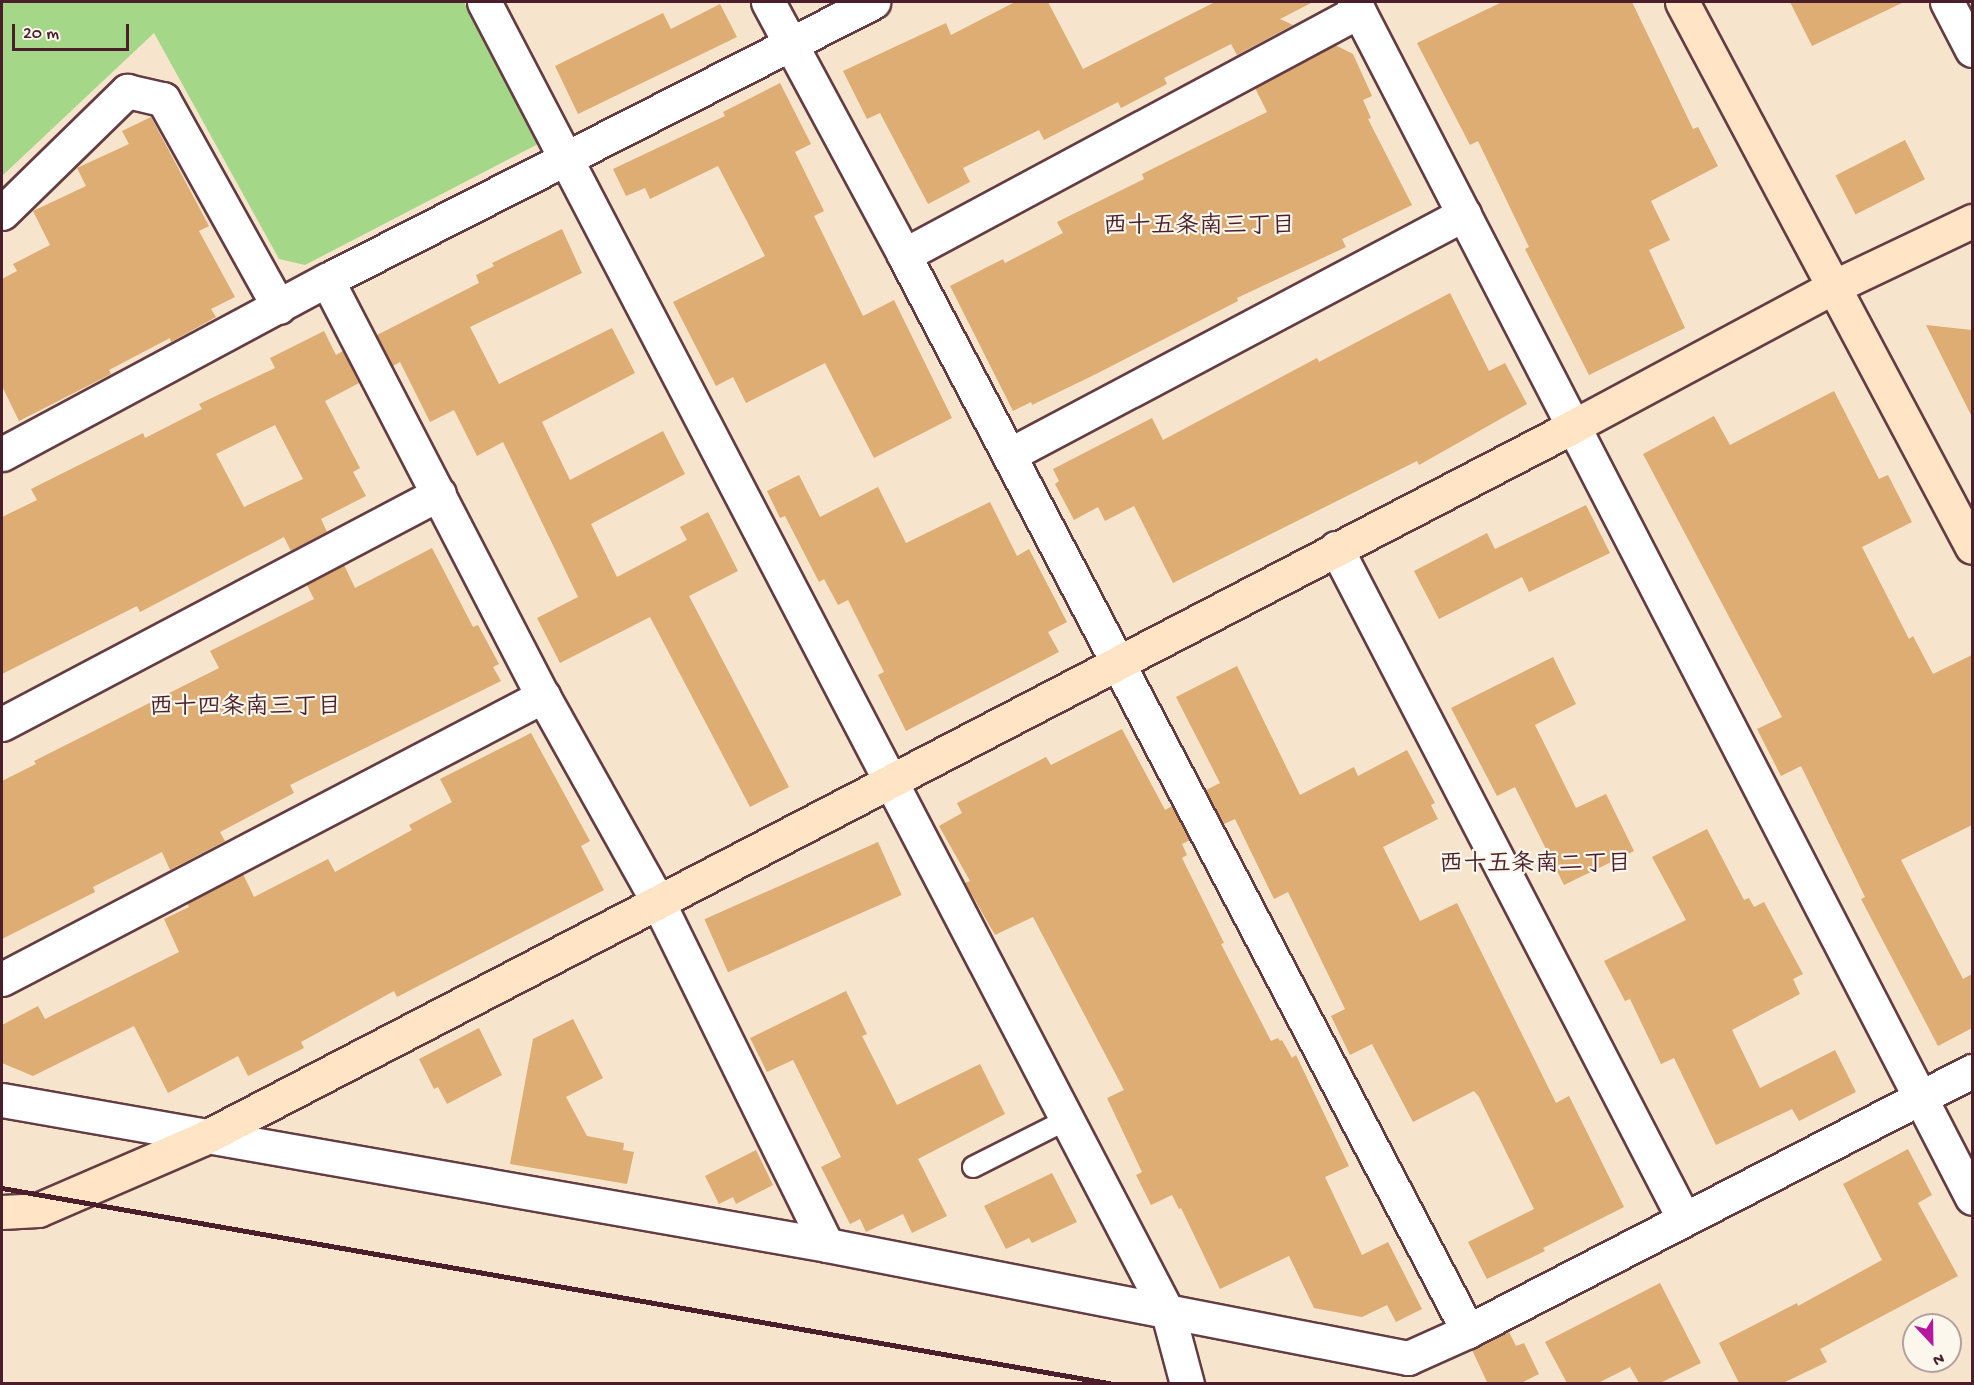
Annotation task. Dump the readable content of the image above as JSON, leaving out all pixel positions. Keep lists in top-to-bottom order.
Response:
{
  "districts": ["西十五条南三丁目", "西十四条南三丁目", "西十五条南二丁目"],
  "scale_bar": "20 m",
  "north": "bottom"
}
